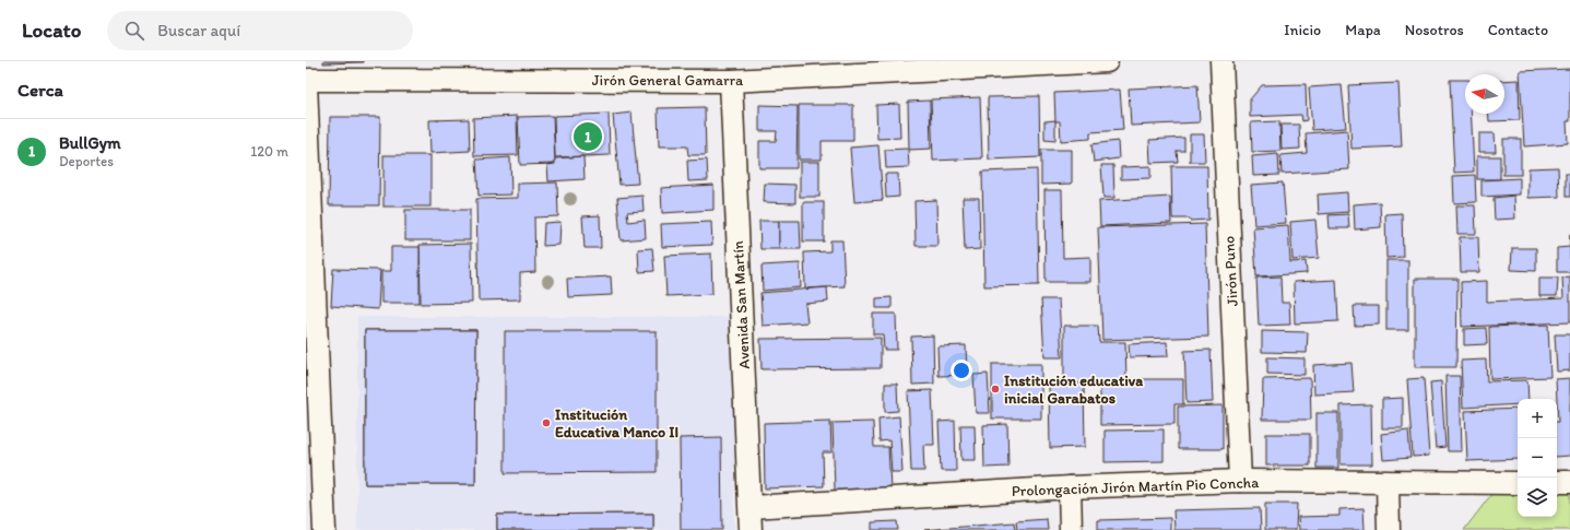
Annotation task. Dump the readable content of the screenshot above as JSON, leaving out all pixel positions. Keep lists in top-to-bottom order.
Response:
{
  "streets": {
    "street": [
      "Jirón General Gamarra",
      "Jirón Puno",
      "Avenida San Martín",
      "Prolongación Jirón Martín Pio Concha"
    ]
  },
  "crossings": [
    ["Jirón General Gamarra", "Avenida San Martín"],
    ["Jirón Puno", "Prolongación Jirón Martín Pio Concha"],
    ["Avenida San Martín", "Prolongación Jirón Martín Pio Concha"]
  ],
  "places": ["Institución educativa inicial Garabatos", "Institución Educativa Manco II"],
  "north": "left",
  "page": {
    "header": "Locato",
    "search": "Buscar aquí",
    "nav": [
      "Inicio",
      "Mapa",
      "Nosotros",
      "Contacto"
    ],
    "heading": "Cerca",
    "list": [
      {
        "mark": "1",
        "name": "BullGym",
        "note": "Deportes",
        "value": "120 m"
      }
    ],
    "pins": "1",
    "map_buttons": ["+", "−"]
  }
}
